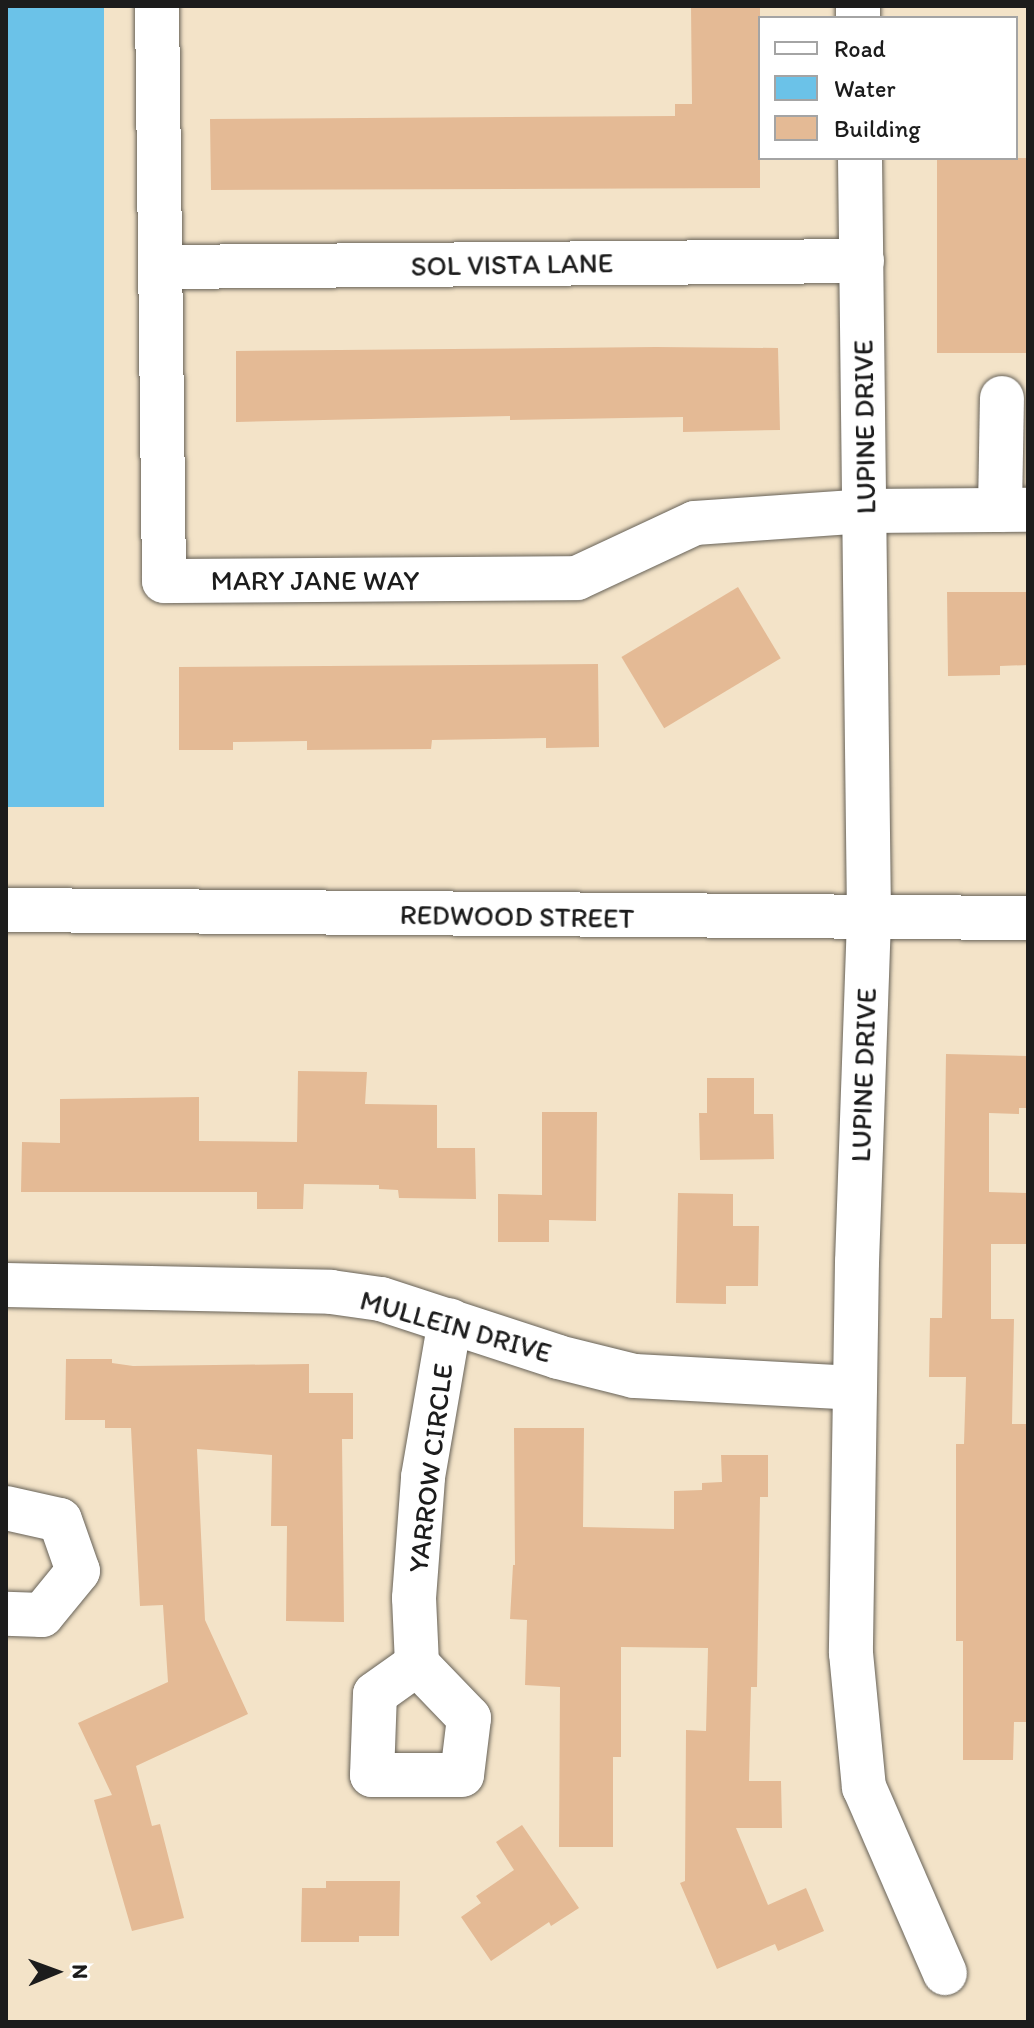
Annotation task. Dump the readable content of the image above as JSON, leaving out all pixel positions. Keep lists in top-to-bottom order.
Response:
{
  "streets": {
    "street": [
      "SOL VISTA LANE",
      "LUPINE DRIVE",
      "MARY JANE WAY",
      "REDWOOD STREET",
      "MULLEIN DRIVE",
      "YARROW CIRCLE"
    ]
  },
  "crossings": [
    ["SOL VISTA LANE", "LUPINE DRIVE"],
    ["SOL VISTA LANE", "MARY JANE WAY"],
    ["LUPINE DRIVE", "MARY JANE WAY"],
    ["LUPINE DRIVE", "REDWOOD STREET"],
    ["LUPINE DRIVE", "MULLEIN DRIVE"],
    ["MULLEIN DRIVE", "YARROW CIRCLE"]
  ],
  "legend": ["Road", "Water", "Building"],
  "north": "right"
}
